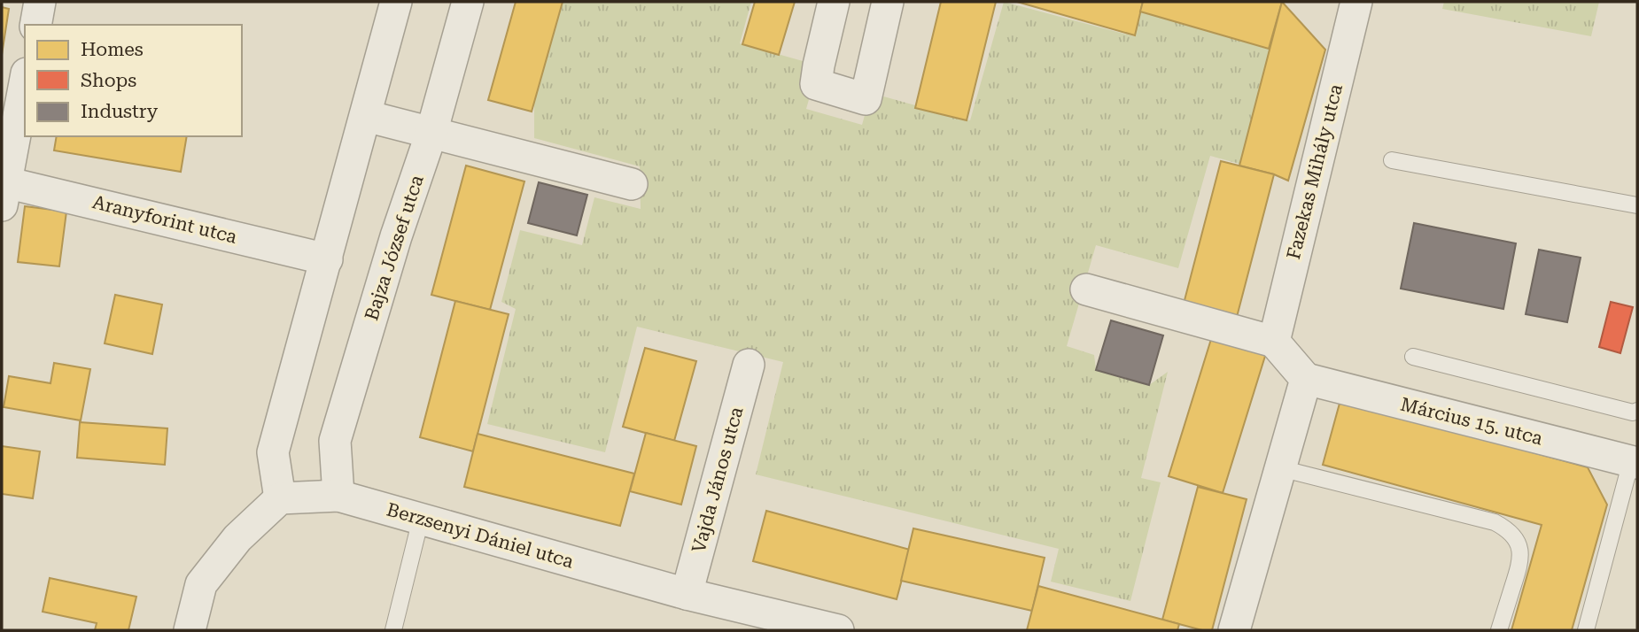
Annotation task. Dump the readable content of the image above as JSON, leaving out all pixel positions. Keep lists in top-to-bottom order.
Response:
{
  "streets": {
    "street": [
      "Fazekas Mihály utca",
      "Aranyforint utca",
      "Bajza József utca",
      "Március 15. utca",
      "Vajda János utca",
      "Berzsenyi Dániel utca"
    ]
  },
  "crossings": [
    ["Bajza József utca", "Berzsenyi Dániel utca"],
    ["Vajda János utca", "Berzsenyi Dániel utca"]
  ],
  "legend": ["Homes", "Shops", "Industry"]
}
